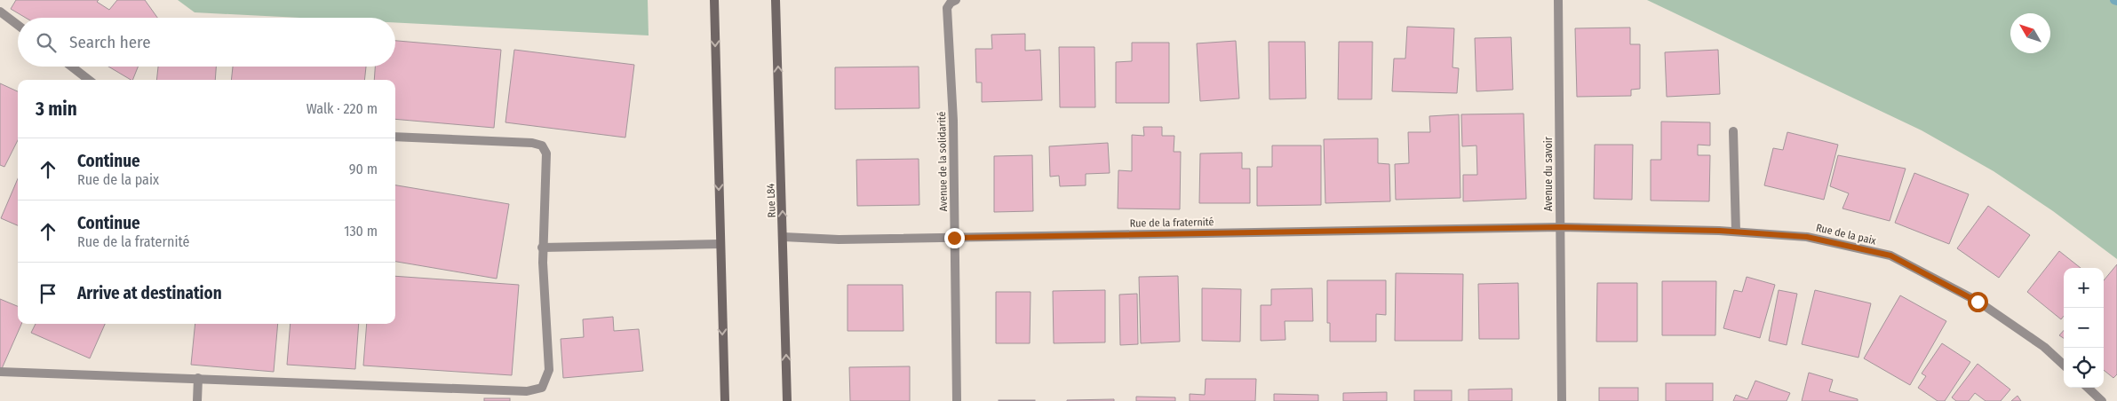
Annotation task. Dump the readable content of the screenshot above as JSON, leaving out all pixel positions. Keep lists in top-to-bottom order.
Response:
{
  "streets": {
    "main road": ["Rue L84"],
    "street": [
      "Avenue de la solidarité",
      "Avenue du savoir",
      "Rue de la fraternité",
      "Rue de la paix"
    ]
  },
  "crossings": [
    ["Avenue de la solidarité", "Rue de la fraternité"],
    ["Avenue du savoir", "Rue de la fraternité"],
    ["Avenue du savoir", "Rue de la paix"],
    ["Rue L84", "Rue de la fraternité"],
    ["Rue de la fraternité", "Rue de la paix"]
  ],
  "north": "top left",
  "page": {
    "search": "Search here",
    "heading": ["3 min", "Walk · 220 m"],
    "list": [
      ["Continue", "Rue de la paix", "90 m"],
      ["Continue", "Rue de la fraternité", "130 m"],
      "Arrive at destination"
    ],
    "map_buttons": ["+", "−"]
  }
}
